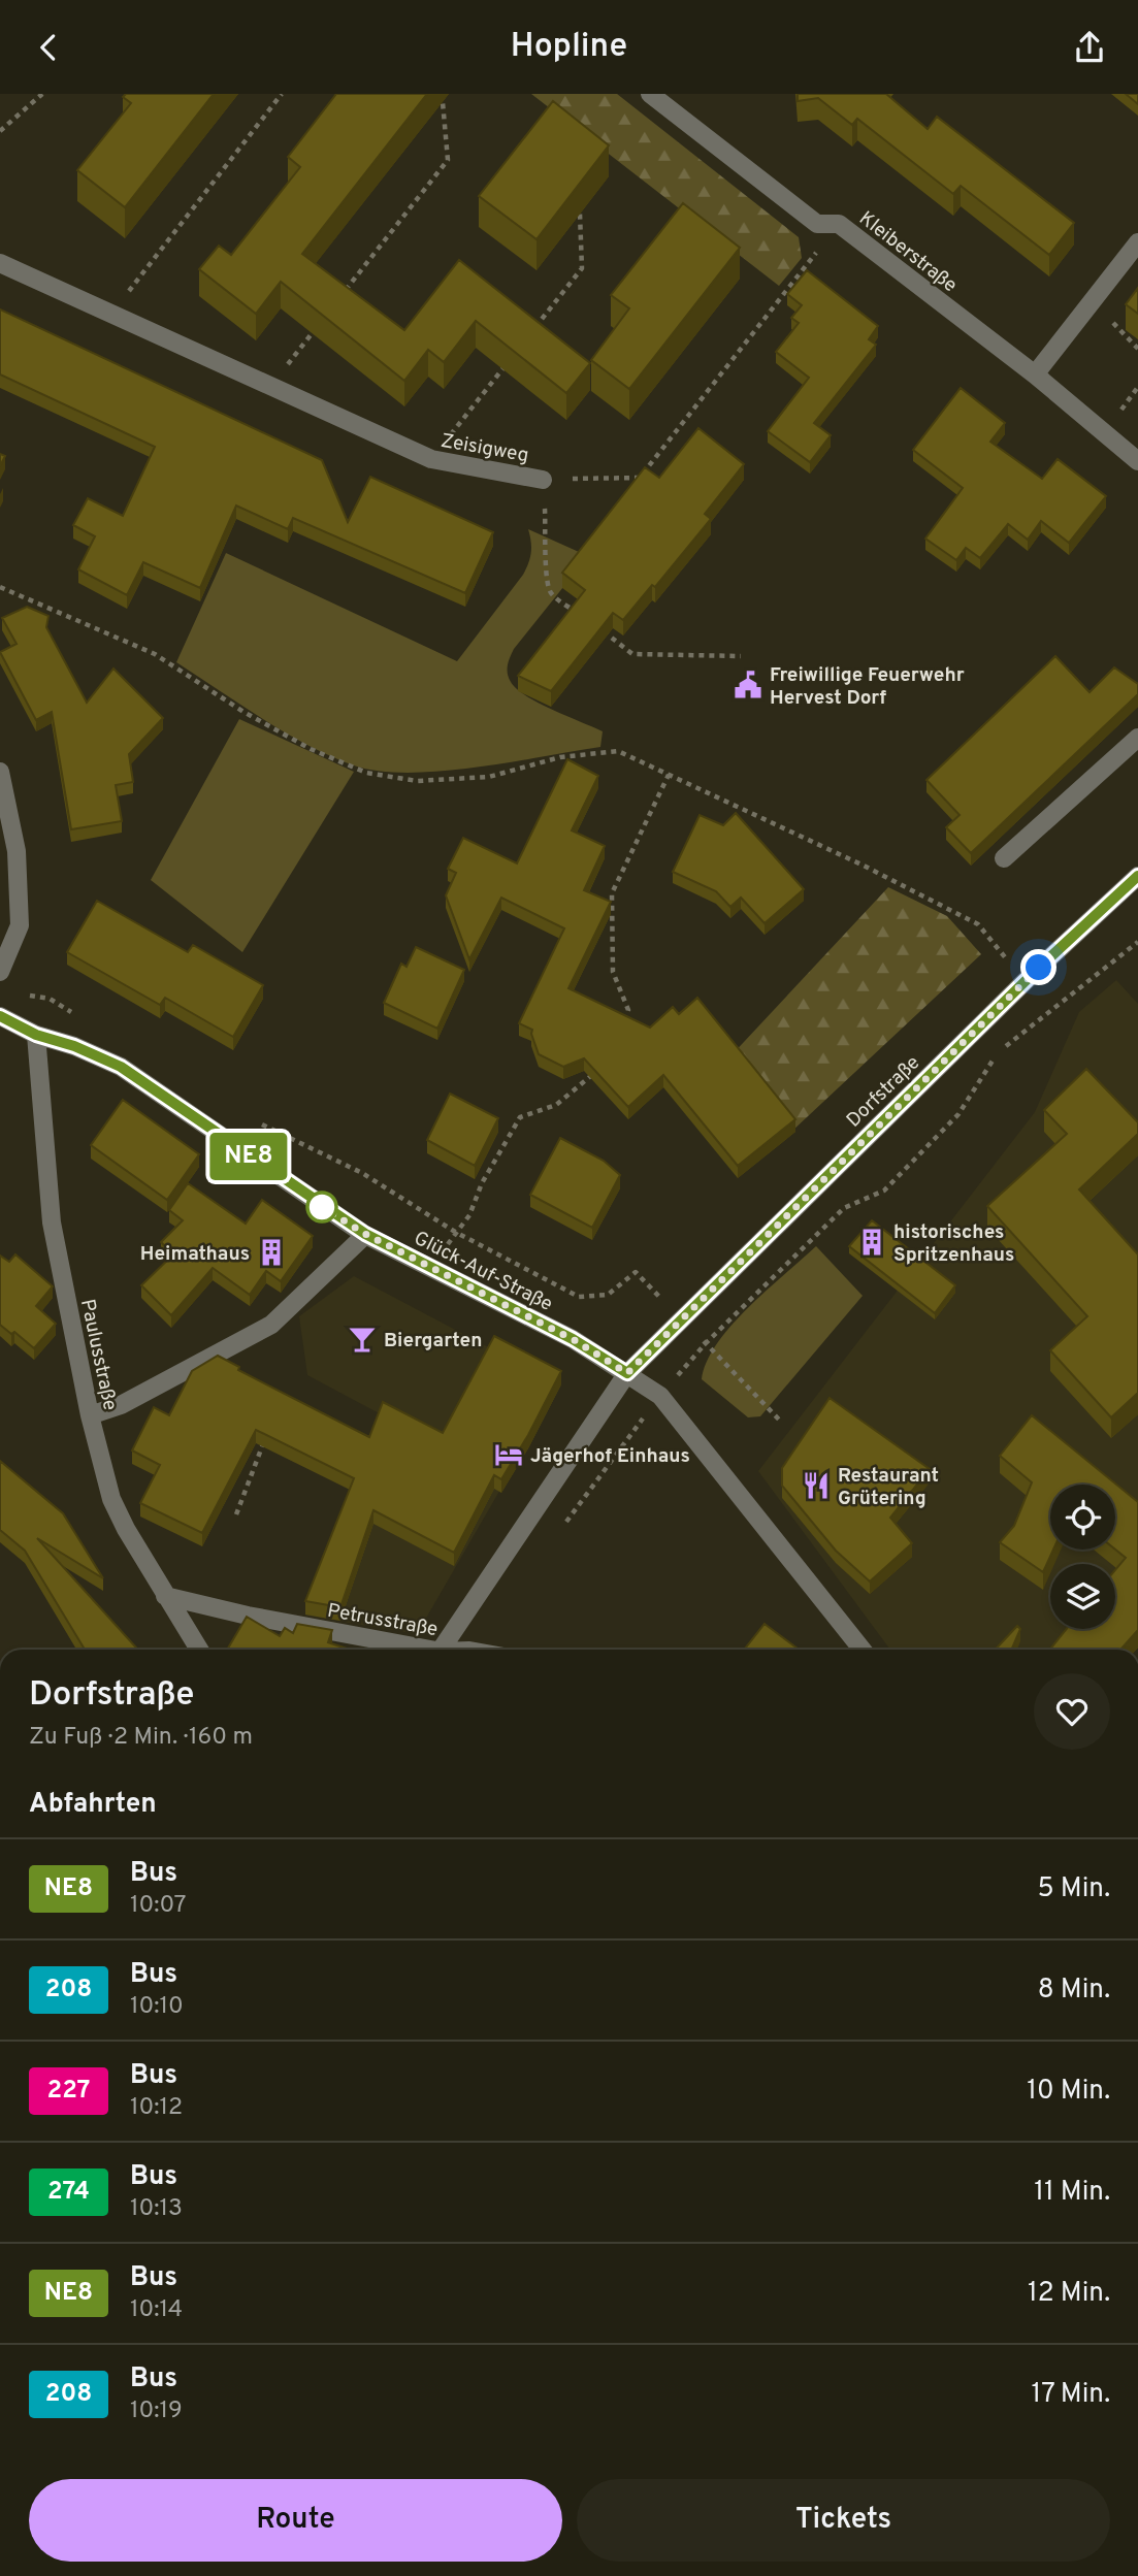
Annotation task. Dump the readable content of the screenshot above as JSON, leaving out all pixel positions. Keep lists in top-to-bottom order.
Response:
{
  "streets": {
    "street": [
      "Kleiberstraße",
      "Zeisigweg",
      "Dorfstraße",
      "Glück-Auf-Straße",
      "Paulusstraße",
      "Petrusstraße"
    ]
  },
  "crossings": [
    ["Kleiberstraße", "Zeisigweg"],
    ["Dorfstraße", "Glück-Auf-Straße"],
    ["Glück-Auf-Straße", "Paulusstraße"],
    ["Paulusstraße", "Petrusstraße"]
  ],
  "places": {
    "public building": ["Freiwillige Feuerwehr Hervest Dorf"],
    "building": ["historisches Spritzenhaus", "Heimathaus"],
    "bar": ["Biergarten"],
    "hotel": ["Jägerhof Einhaus"],
    "restaurant": ["Restaurant Grütering"]
  },
  "lines": ["bus line NE8"],
  "page": {
    "header": "Hopline",
    "on_map": "NE8",
    "heading": [
      ["Dorfstraße", "Zu Fuß · 2 Min. · 160 m"],
      "Abfahrten"
    ],
    "list": [
      {
        "mark": "NE8",
        "name": "Bus",
        "note": "10:07",
        "value": "5 Min."
      },
      {
        "mark": "208",
        "name": "Bus",
        "note": "10:10",
        "value": "8 Min."
      },
      {
        "mark": "227",
        "name": "Bus",
        "note": "10:12",
        "value": "10 Min."
      },
      {
        "mark": "274",
        "name": "Bus",
        "note": "10:13",
        "value": "11 Min."
      },
      {
        "mark": "NE8",
        "name": "Bus",
        "note": "10:14",
        "value": "12 Min."
      },
      {
        "mark": "208",
        "name": "Bus",
        "note": "10:19",
        "value": "17 Min."
      }
    ],
    "buttons": ["Route", "Tickets"]
  }
}
